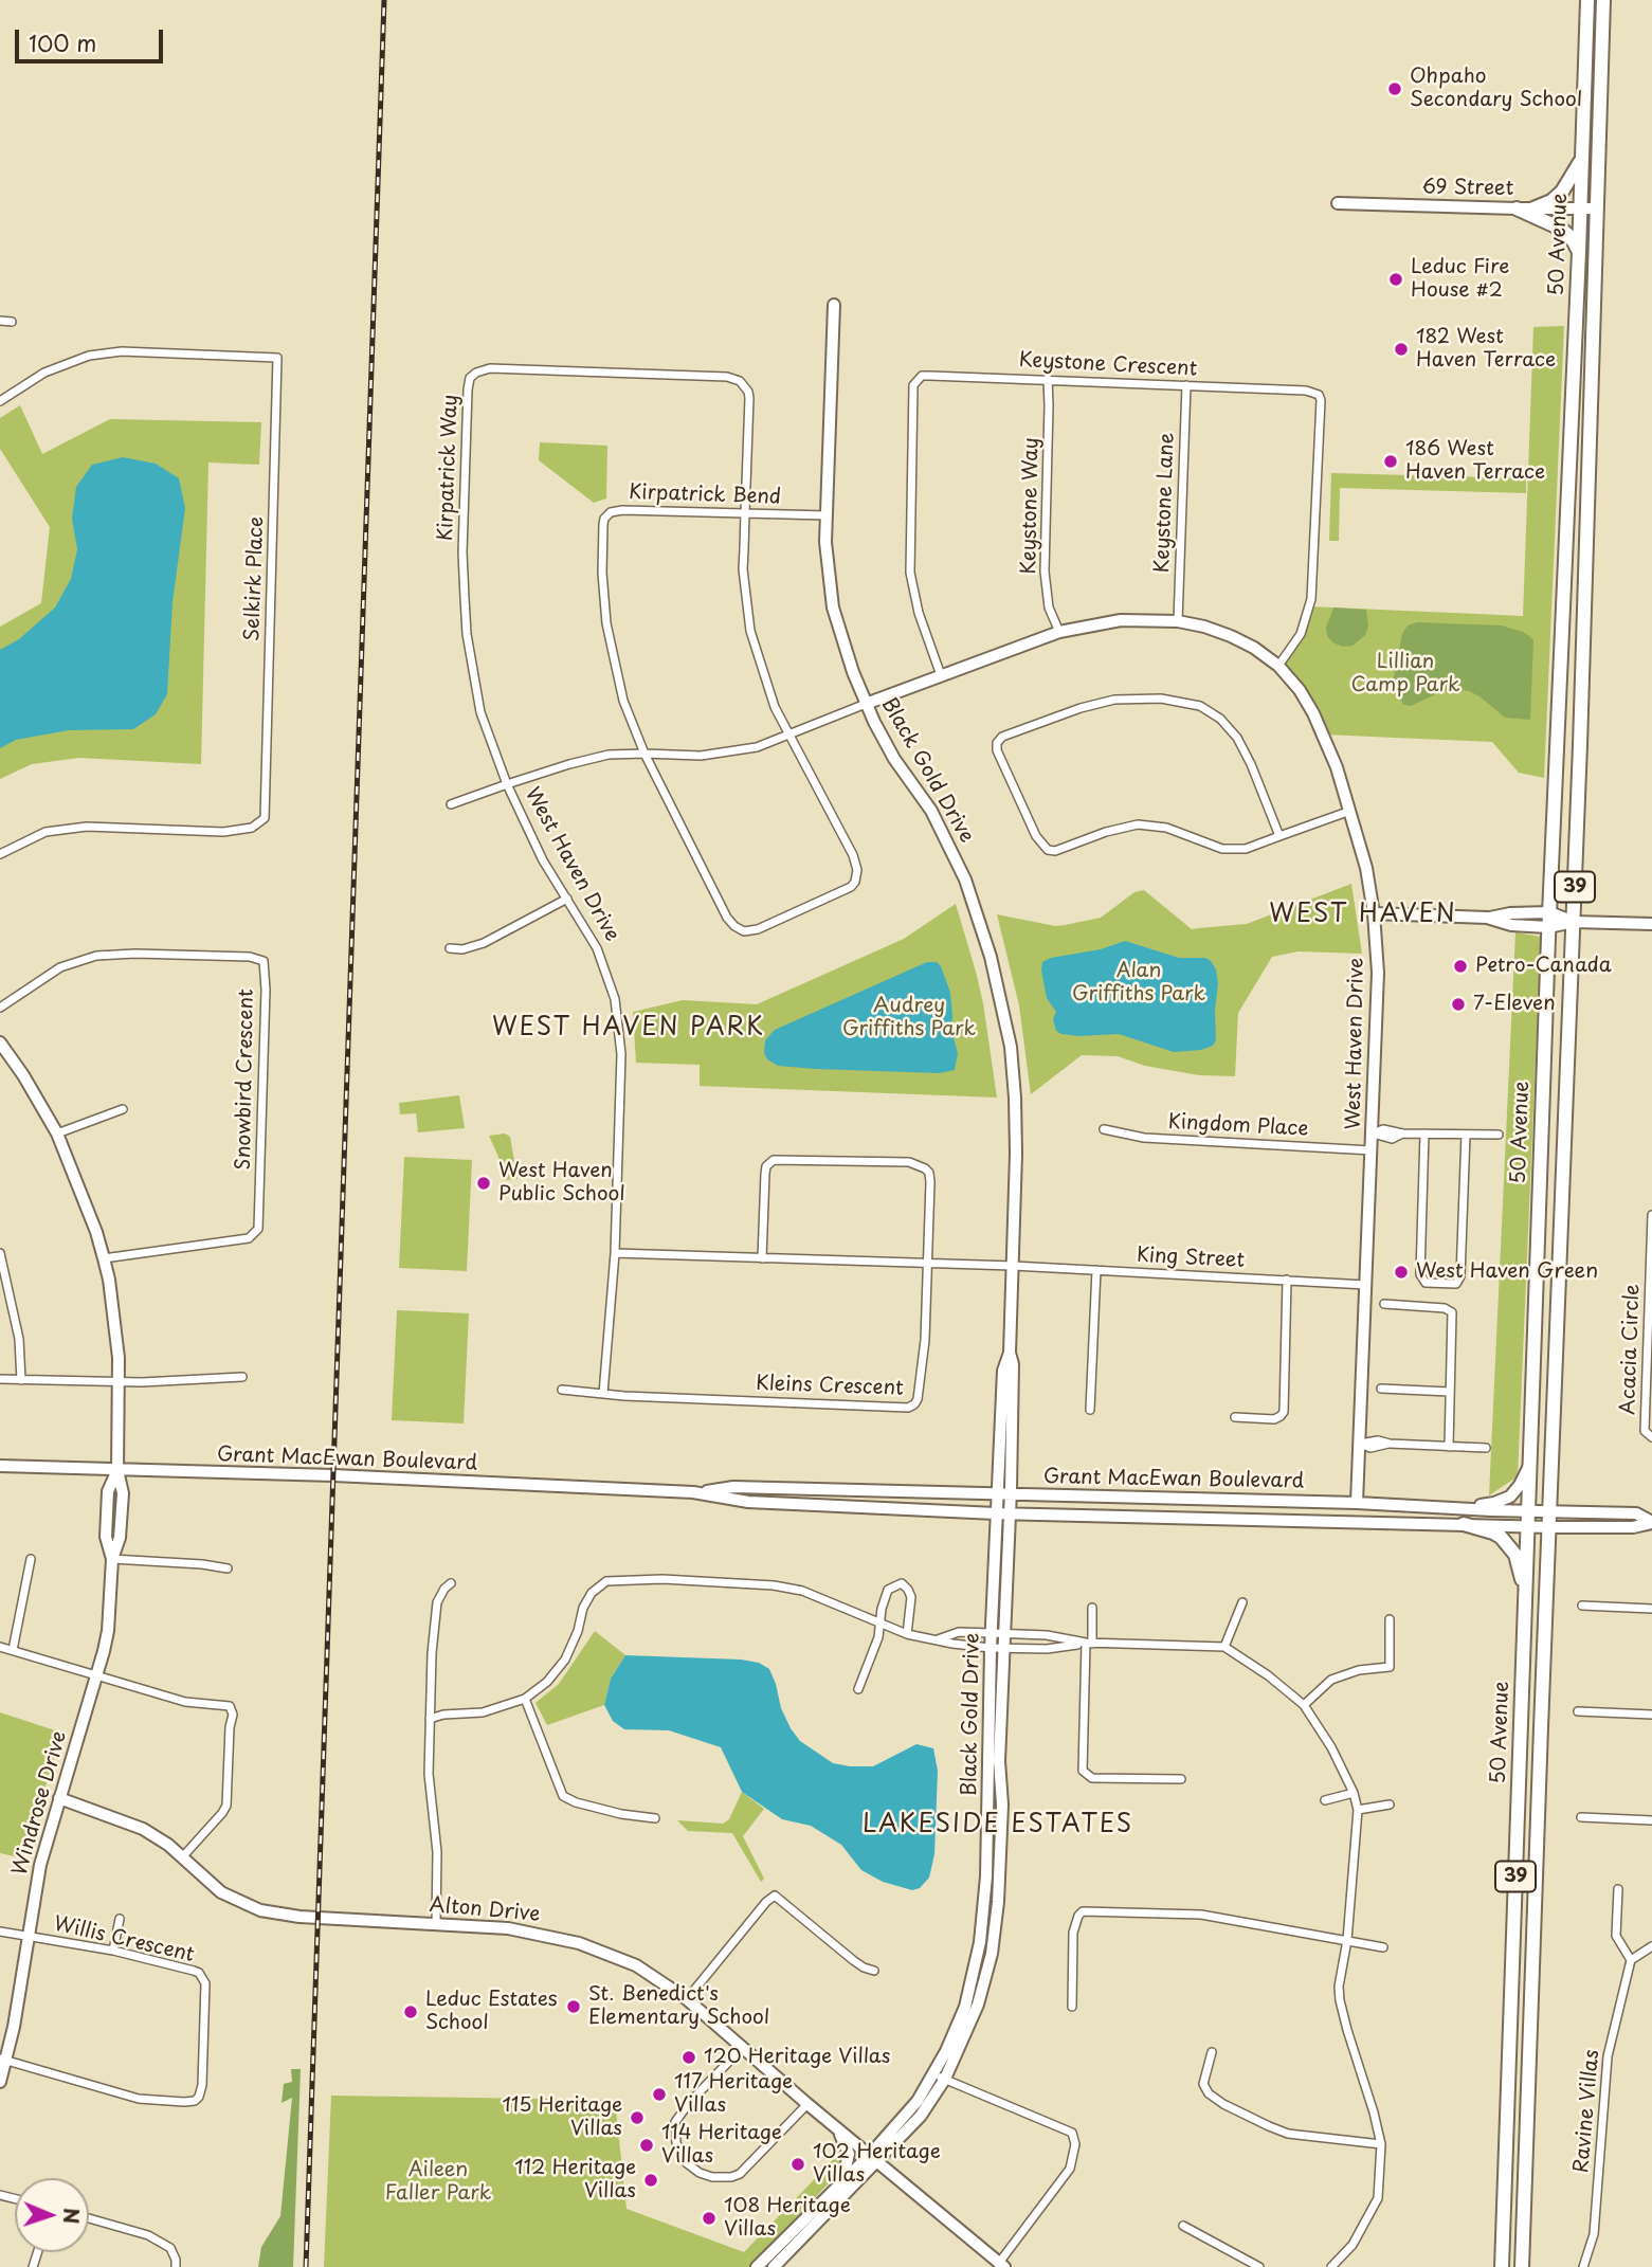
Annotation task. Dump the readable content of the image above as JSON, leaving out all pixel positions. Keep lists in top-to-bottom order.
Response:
{
  "streets": {
    "main road": [
      "69 Street",
      "50 Avenue",
      "Black Gold Drive",
      "West Haven Drive",
      "39",
      "Grant MacEwan Boulevard",
      "Windrose Drive",
      "Alton Drive"
    ],
    "street": [
      "Keystone Crescent",
      "Kirpatrick Way",
      "Kirpatrick Bend",
      "Keystone Lane",
      "Keystone Way",
      "Selkirk Place",
      "Snowbird Crescent",
      "Kingdom Place",
      "King Street",
      "Acacia Circle",
      "Kleins Crescent",
      "Willis Crescent",
      "Ravine Villas"
    ]
  },
  "crossings": [
    ["69 Street", "50 Avenue"],
    ["50 Avenue", "Grant MacEwan Boulevard"],
    ["Keystone Crescent", "Keystone Lane"],
    ["Keystone Crescent", "Keystone Way"],
    ["Keystone Crescent", "West Haven Drive"],
    ["Kirpatrick Way", "Kirpatrick Bend"],
    ["Kirpatrick Way", "West Haven Drive"],
    ["Kirpatrick Bend", "Black Gold Drive"],
    ["Kirpatrick Bend", "West Haven Drive"],
    ["Keystone Lane", "West Haven Drive"],
    ["Keystone Way", "West Haven Drive"],
    ["Black Gold Drive", "West Haven Drive"],
    ["Black Gold Drive", "King Street"],
    ["Black Gold Drive", "Grant MacEwan Boulevard"],
    ["Black Gold Drive", "Alton Drive"],
    ["West Haven Drive", "Kingdom Place"],
    ["West Haven Drive", "King Street"],
    ["West Haven Drive", "Grant MacEwan Boulevard"],
    ["Snowbird Crescent", "Windrose Drive"],
    ["Grant MacEwan Boulevard", "Windrose Drive"],
    ["Windrose Drive", "Alton Drive"],
    ["Windrose Drive", "Willis Crescent"]
  ],
  "districts": ["WEST HAVEN", "WEST HAVEN PARK", "LAKESIDE ESTATES"],
  "parks": [
    "Lillian Camp Park",
    "Alan Griffiths Park",
    "Audrey Griffiths Park",
    "Aileen Faller Park"
  ],
  "places": [
    "Ohpaho Secondary School",
    "Leduc Fire House #2",
    "182 West Haven Terrace",
    "186 West Haven Terrace",
    "Petro-Canada",
    "7-Eleven",
    "West Haven Public School",
    "West Haven Green",
    "St. Benedict's Elementary School",
    "Leduc Estates School",
    "120 Heritage Villas",
    "117 Heritage Villas",
    "115 Heritage Villas",
    "114 Heritage Villas",
    "102 Heritage Villas",
    "112 Heritage Villas",
    "108 Heritage Villas"
  ],
  "scale_bar": "100 m",
  "north": "right"
}
